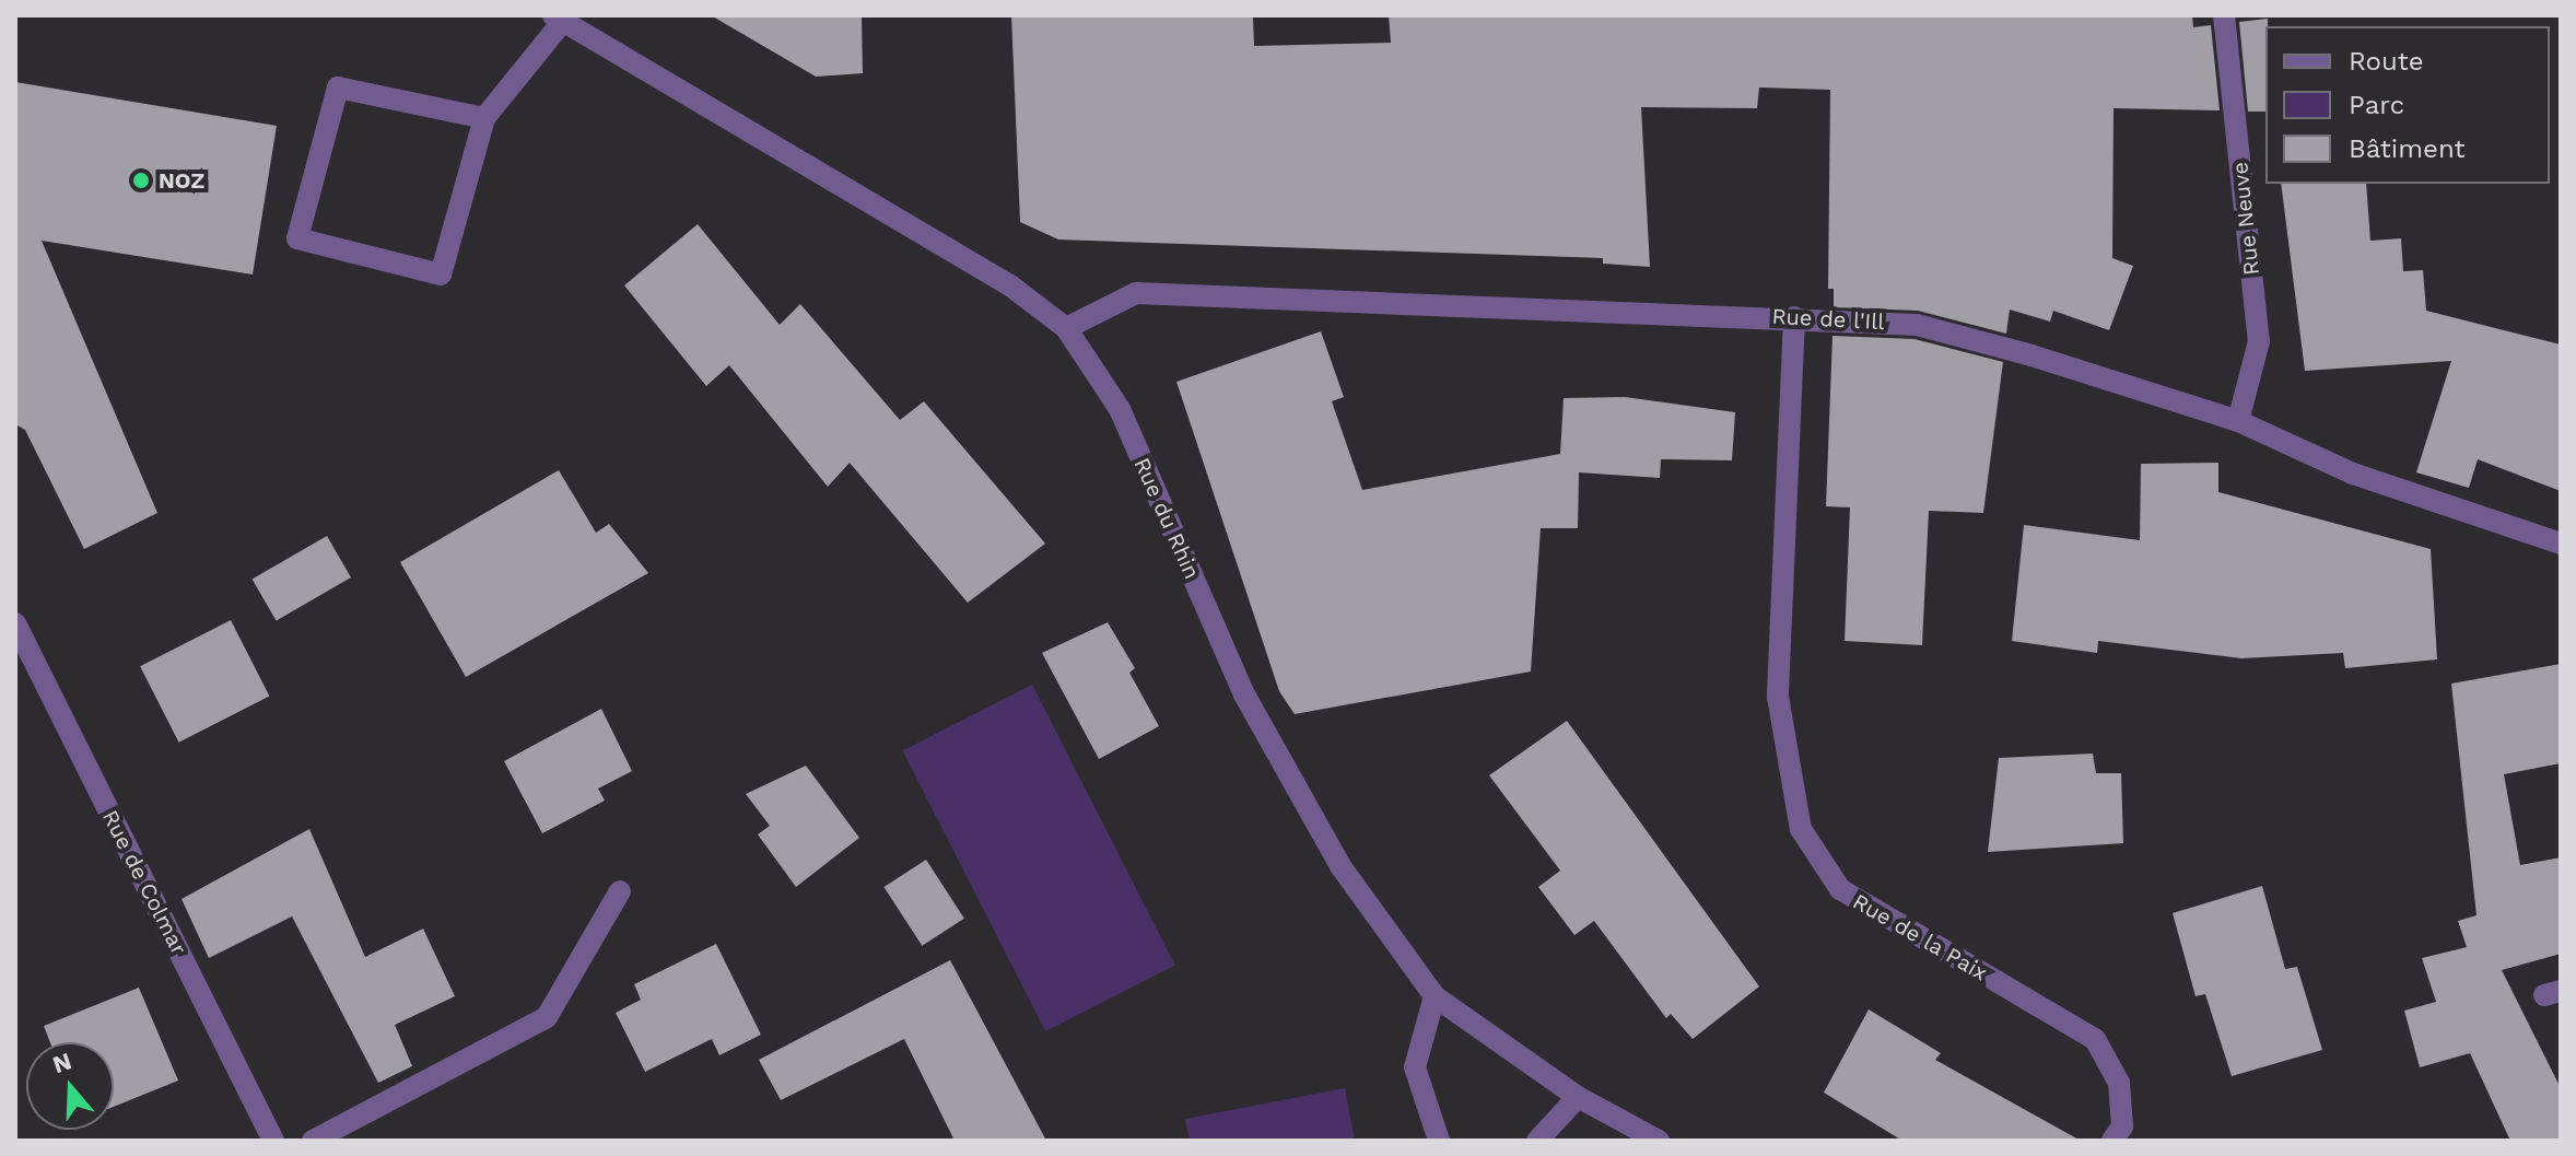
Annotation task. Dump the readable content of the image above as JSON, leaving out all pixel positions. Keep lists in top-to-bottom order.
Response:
{
  "streets": {
    "street": [
      "Rue Neuve",
      "Rue de l'Ill",
      "Rue du Rhin",
      "Rue de Colmar",
      "Rue de la Paix"
    ]
  },
  "crossings": [
    ["Rue Neuve", "Rue de l'Ill"],
    ["Rue de l'Ill", "Rue du Rhin"],
    ["Rue de l'Ill", "Rue de la Paix"]
  ],
  "places": ["NOZ"],
  "legend": ["Route", "Parc", "Bâtiment"],
  "north": "top"
}
